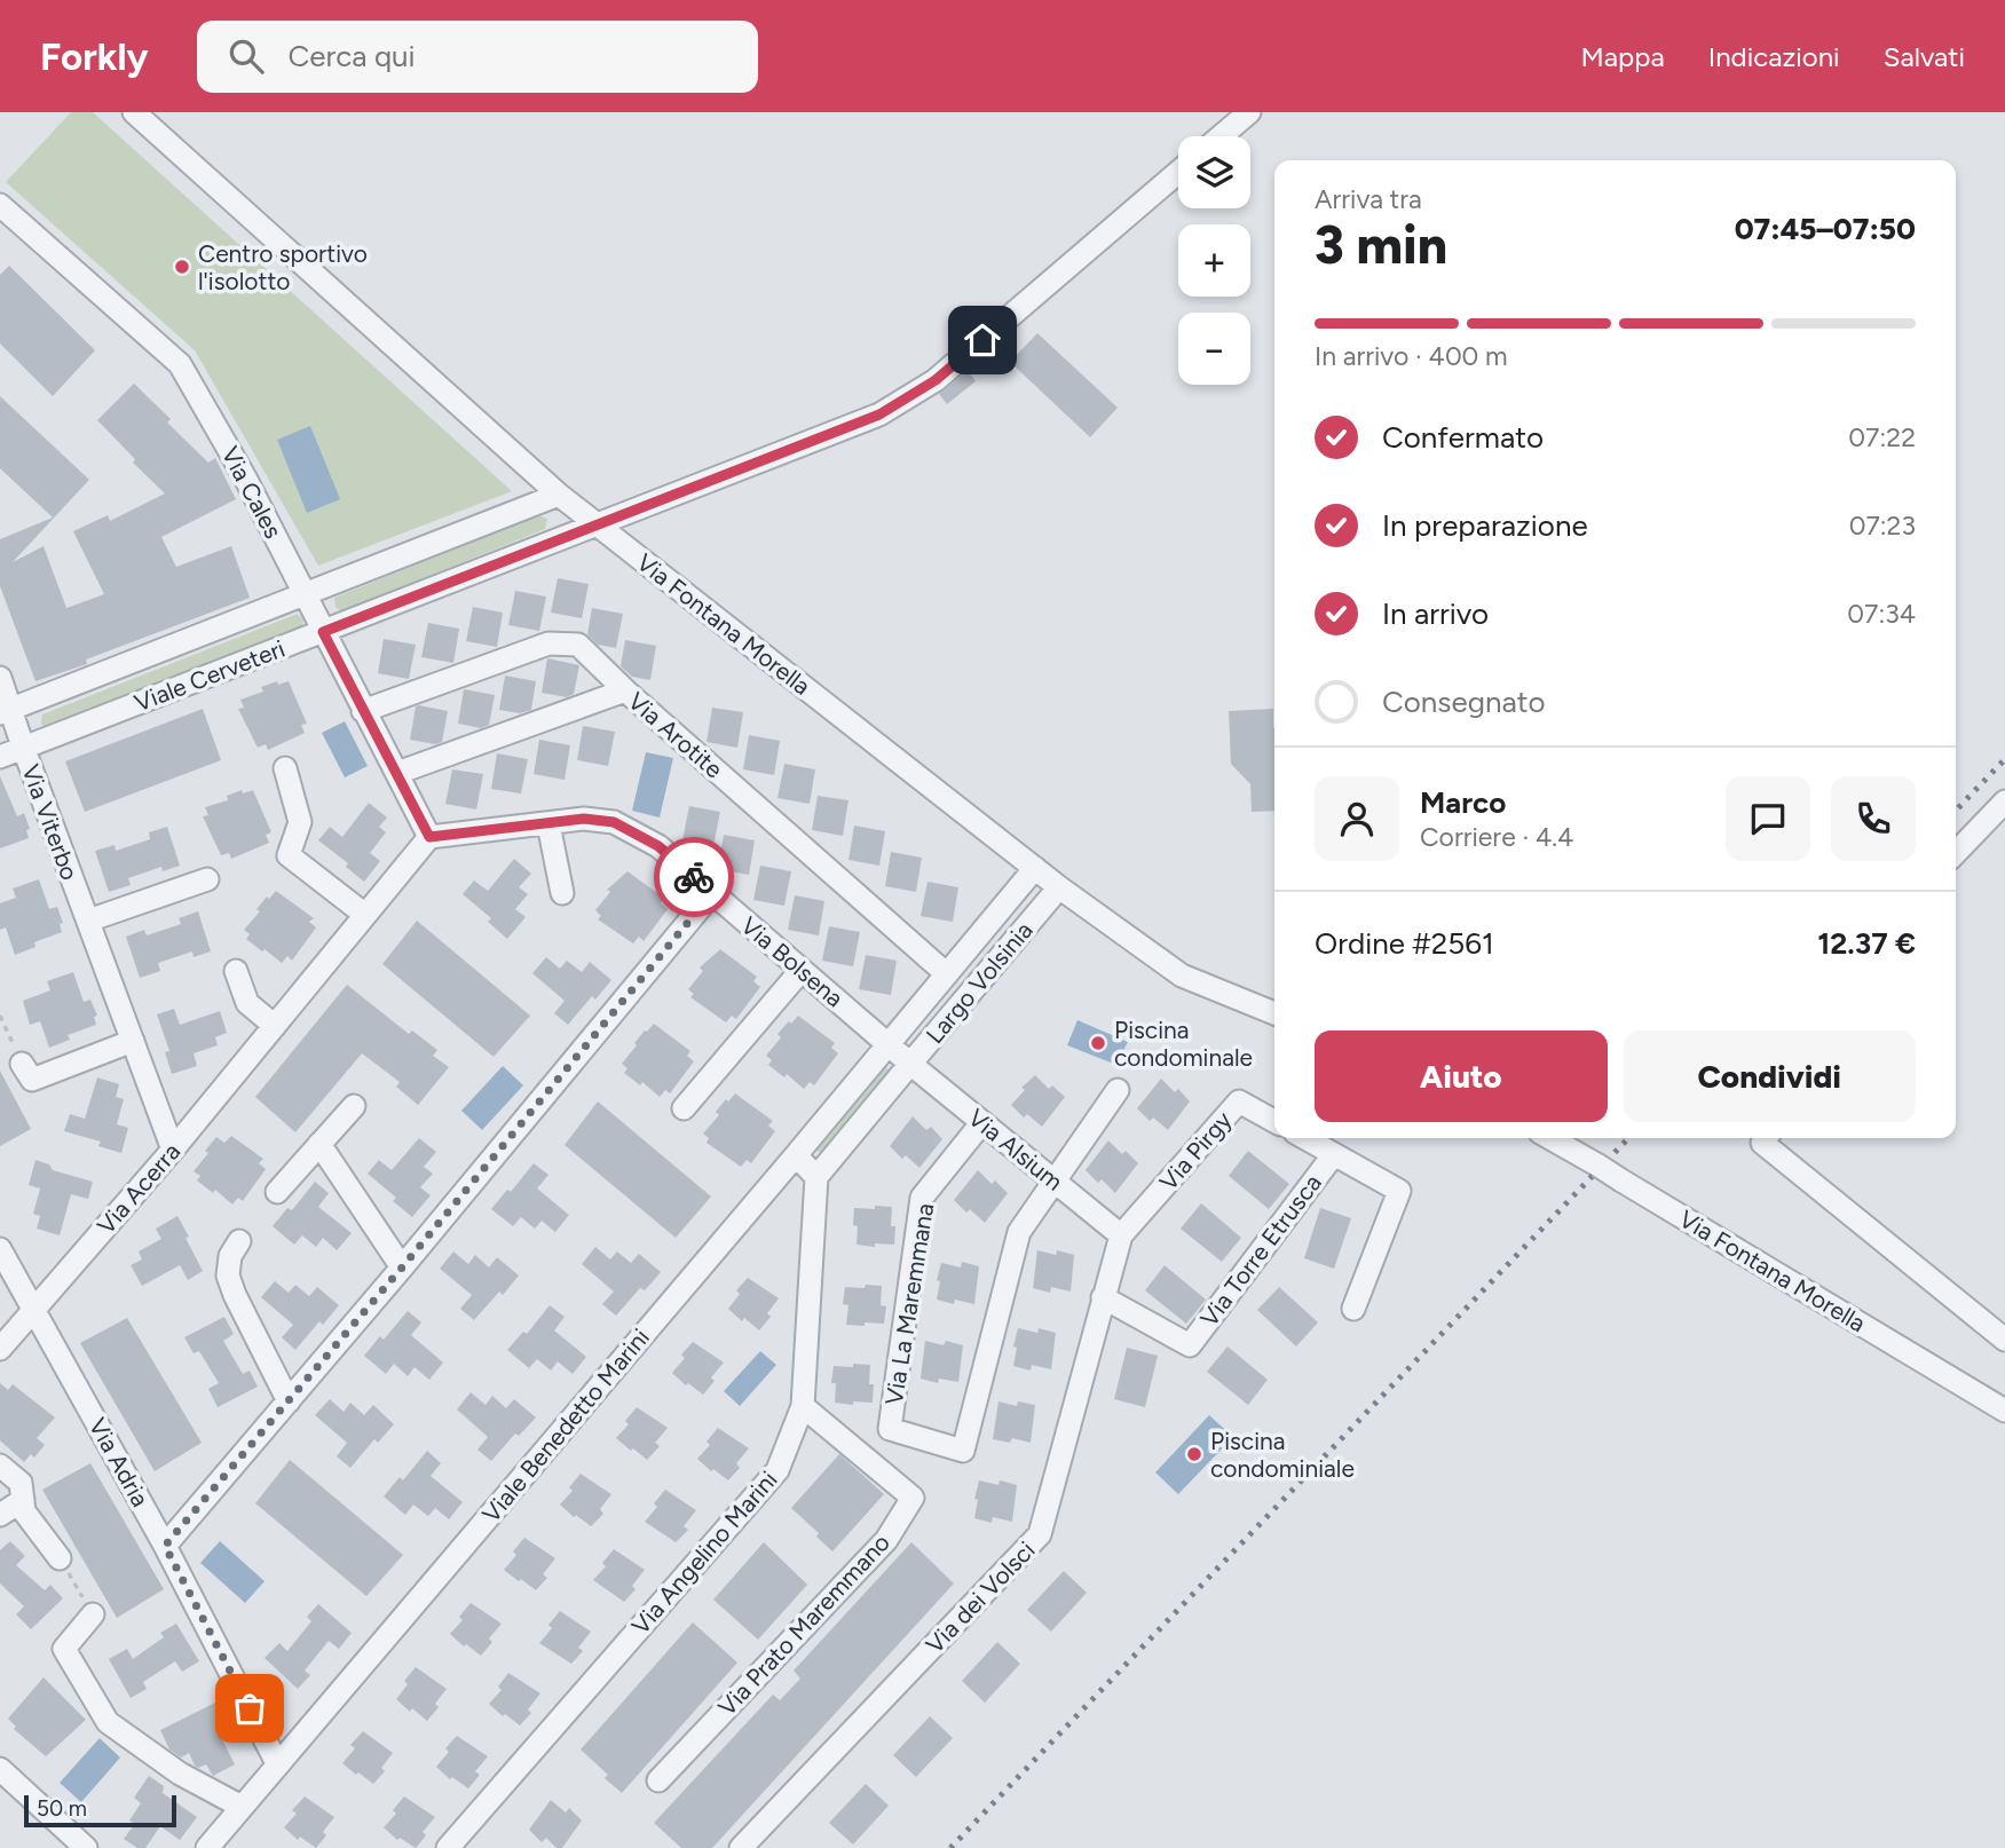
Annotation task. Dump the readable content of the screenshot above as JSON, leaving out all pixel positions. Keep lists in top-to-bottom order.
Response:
{
  "streets": {
    "street": [
      "Via Cales",
      "Via Fontana Morella",
      "Viale Cerveteri",
      "Via Arotite",
      "Via Viterbo",
      "Via Bolsena",
      "Largo Volsinia",
      "Via Alsium",
      "Via Pirgy",
      "Via Acerra",
      "Via Torre Etrusca",
      "Via La Maremmana",
      "Viale Benedetto Marini",
      "Via Adria",
      "Via Angelino Marini",
      "Via dei Volsci",
      "Via Prato Maremmano"
    ]
  },
  "crossings": [
    ["Via Cales", "Viale Cerveteri"],
    ["Via Cales", "Via Arotite"],
    ["Via Cales", "Via Bolsena"],
    ["Via Cales", "Via Acerra"],
    ["Via Fontana Morella", "Viale Cerveteri"],
    ["Via Fontana Morella", "Largo Volsinia"],
    ["Viale Cerveteri", "Via Viterbo"],
    ["Via Arotite", "Largo Volsinia"],
    ["Via Viterbo", "Via Acerra"],
    ["Via Bolsena", "Largo Volsinia"],
    ["Via Bolsena", "Via Acerra"],
    ["Via Bolsena", "Viale Benedetto Marini"],
    ["Largo Volsinia", "Via Alsium"],
    ["Largo Volsinia", "Viale Benedetto Marini"],
    ["Via Alsium", "Via Pirgy"],
    ["Via Alsium", "Via La Maremmana"],
    ["Via Alsium", "Via dei Volsci"],
    ["Via Pirgy", "Via dei Volsci"],
    ["Via Acerra", "Via Adria"],
    ["Via Torre Etrusca", "Via dei Volsci"],
    ["Viale Benedetto Marini", "Via Adria"],
    ["Via Angelino Marini", "Via Prato Maremmano"]
  ],
  "places": ["Centro sportivo l'isolotto", "Piscina condominale", "Piscina condominiale"],
  "scale_bar": "50 m",
  "page": {
    "header": "Forkly",
    "search": "Cerca qui",
    "nav": ["Mappa", "Indicazioni", "Salvati"],
    "map_buttons": ["+", "−"],
    "heading": ["3 min", "Arriva tra", "07:45–07:50"],
    "panel": [
      "Marco",
      "Corriere · 4.4",
      "Ordine #2561",
      "12.37 €"
    ],
    "bar": "In arrivo · 400 m",
    "list": [
      ["Confermato", "07:22"],
      ["In preparazione", "07:23"],
      ["In arrivo", "07:34"],
      "Consegnato"
    ],
    "buttons": ["Aiuto", "Condividi"],
    "scale": "50 m"
  }
}
